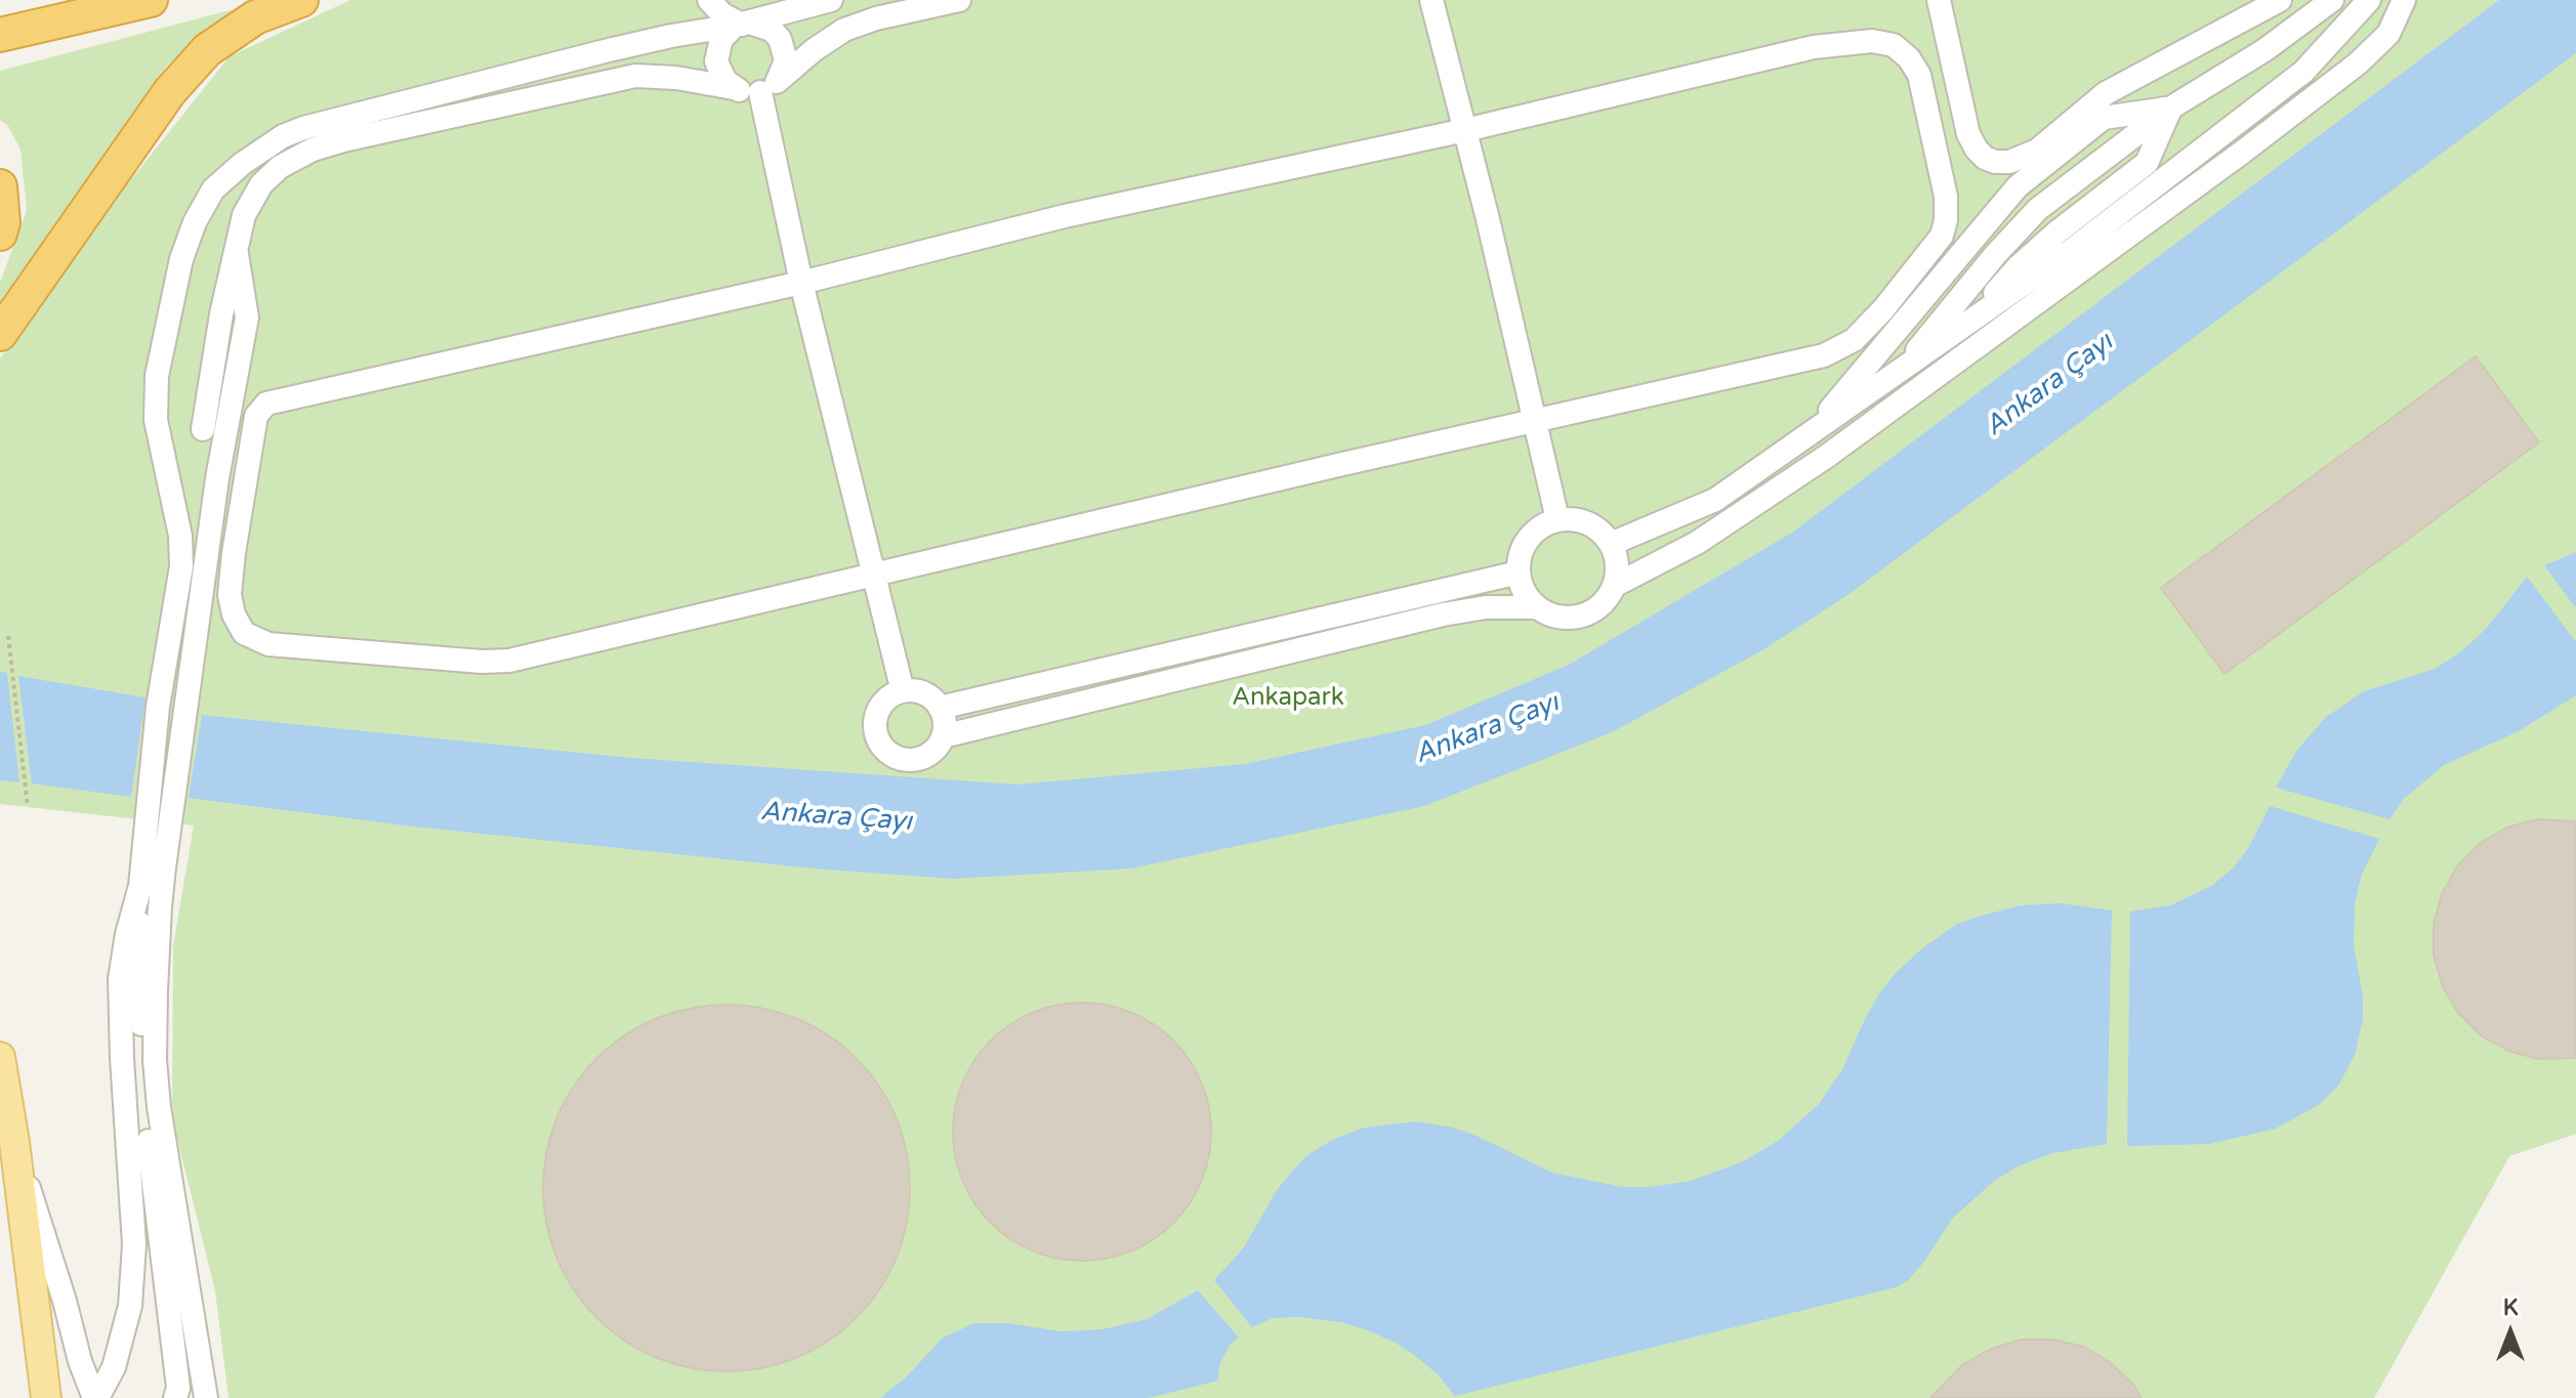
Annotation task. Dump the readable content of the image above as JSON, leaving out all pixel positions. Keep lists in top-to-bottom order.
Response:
{
  "water": ["Ankara Çayı"],
  "parks": ["Ankapark"],
  "north": "top"
}
